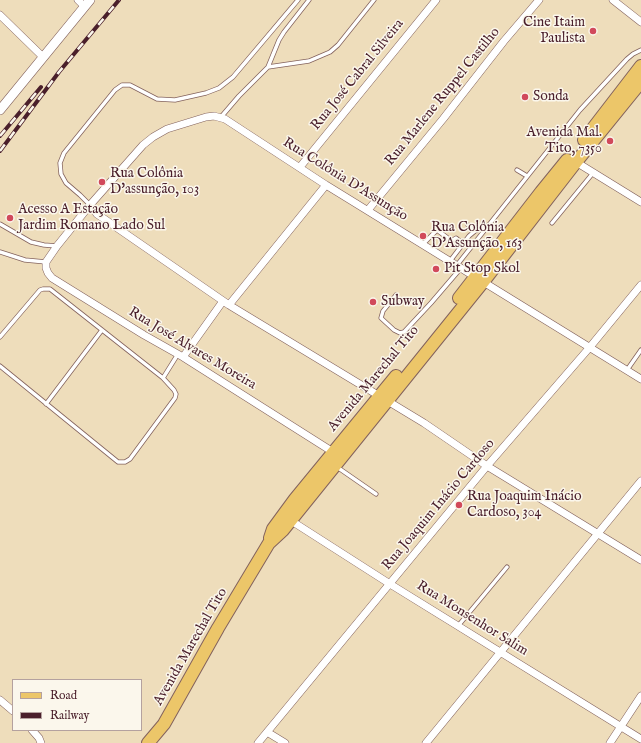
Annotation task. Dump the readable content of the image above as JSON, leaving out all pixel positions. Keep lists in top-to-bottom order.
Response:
{
  "streets": {
    "main road": ["Avenida Marechal Tito"],
    "street": [
      "Rua José Cabral Silveira",
      "Rua Marlene Ruppel Castilho",
      "Rua Colônia D'Assunção",
      "Rua José Alvares Moreira",
      "Rua Joaquim Inácio Cardoso",
      "Rua Monsenhor Salim"
    ]
  },
  "crossings": [
    ["Rua José Cabral Silveira", "Rua Colônia D'Assunção"],
    ["Rua Marlene Ruppel Castilho", "Rua Colônia D'Assunção"],
    ["Rua Colônia D'Assunção", "Avenida Marechal Tito"],
    ["Rua Colônia D'Assunção", "Rua Joaquim Inácio Cardoso"],
    ["Rua José Alvares Moreira", "Avenida Marechal Tito"],
    ["Avenida Marechal Tito", "Rua Monsenhor Salim"],
    ["Rua Joaquim Inácio Cardoso", "Rua Monsenhor Salim"]
  ],
  "places": [
    "Cine Itaim Paulista",
    "Sonda",
    "Avenida Mal. Tito, 7350",
    "Rua Colônia D'assunção, 103",
    "Acesso A Estação Jardim Romano Lado Sul",
    "Rua Colônia D'Assunção, 163",
    "Pit Stop Skol",
    "Subway",
    "Rua Joaquim Inácio Cardoso, 304"
  ],
  "legend": ["Road", "Railway"]
}
